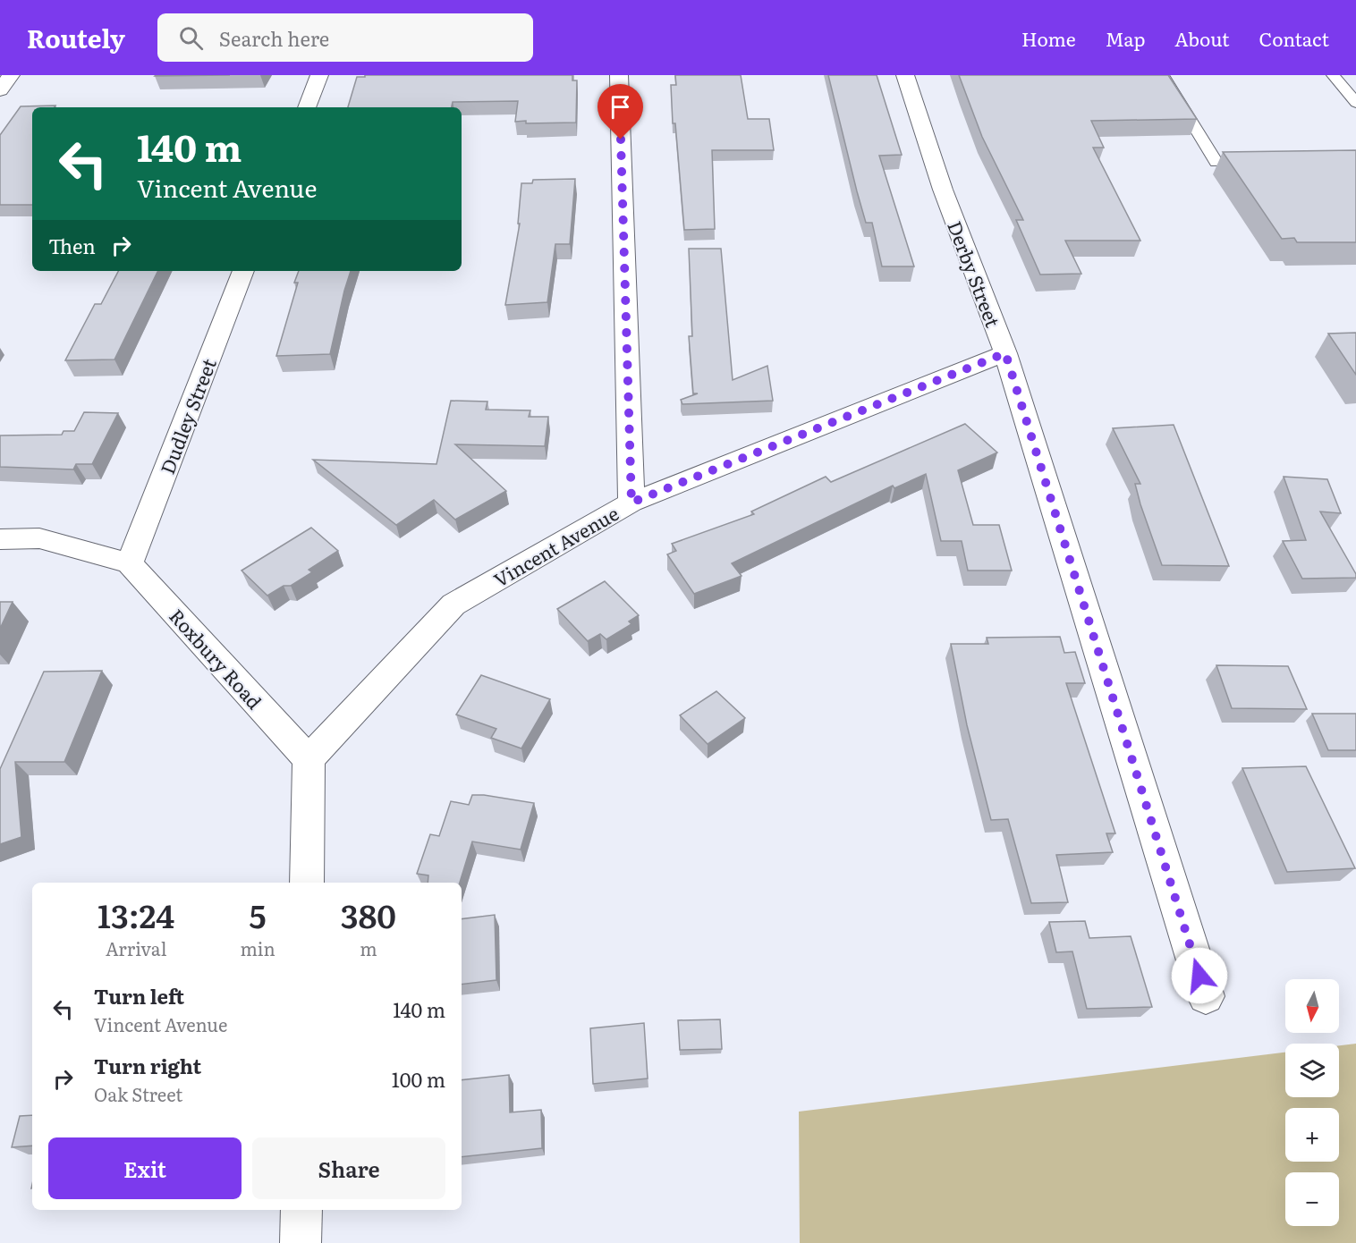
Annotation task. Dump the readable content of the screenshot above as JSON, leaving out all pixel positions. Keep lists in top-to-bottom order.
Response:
{
  "streets": {
    "street": [
      "Derby Street",
      "Dudley Street",
      "Vincent Avenue",
      "Roxbury Road"
    ]
  },
  "crossings": [
    ["Derby Street", "Vincent Avenue"],
    ["Dudley Street", "Roxbury Road"],
    ["Vincent Avenue", "Roxbury Road"]
  ],
  "north": "bottom",
  "page": {
    "header": "Routely",
    "search": "Search here",
    "nav": [
      "Home",
      "Map",
      "About",
      "Contact"
    ],
    "turn": ["140 m", "Vincent Avenue"],
    "then": "Then",
    "eta": [
      "13:24",
      "Arrival",
      "5",
      "min",
      "380",
      "m"
    ],
    "list": [
      {
        "name": "Turn left",
        "note": "Vincent Avenue",
        "value": "140 m"
      },
      {
        "name": "Turn right",
        "note": "Oak Street",
        "value": "100 m"
      }
    ],
    "map_buttons": ["+", "−"],
    "buttons": ["Exit", "Share"]
  }
}
